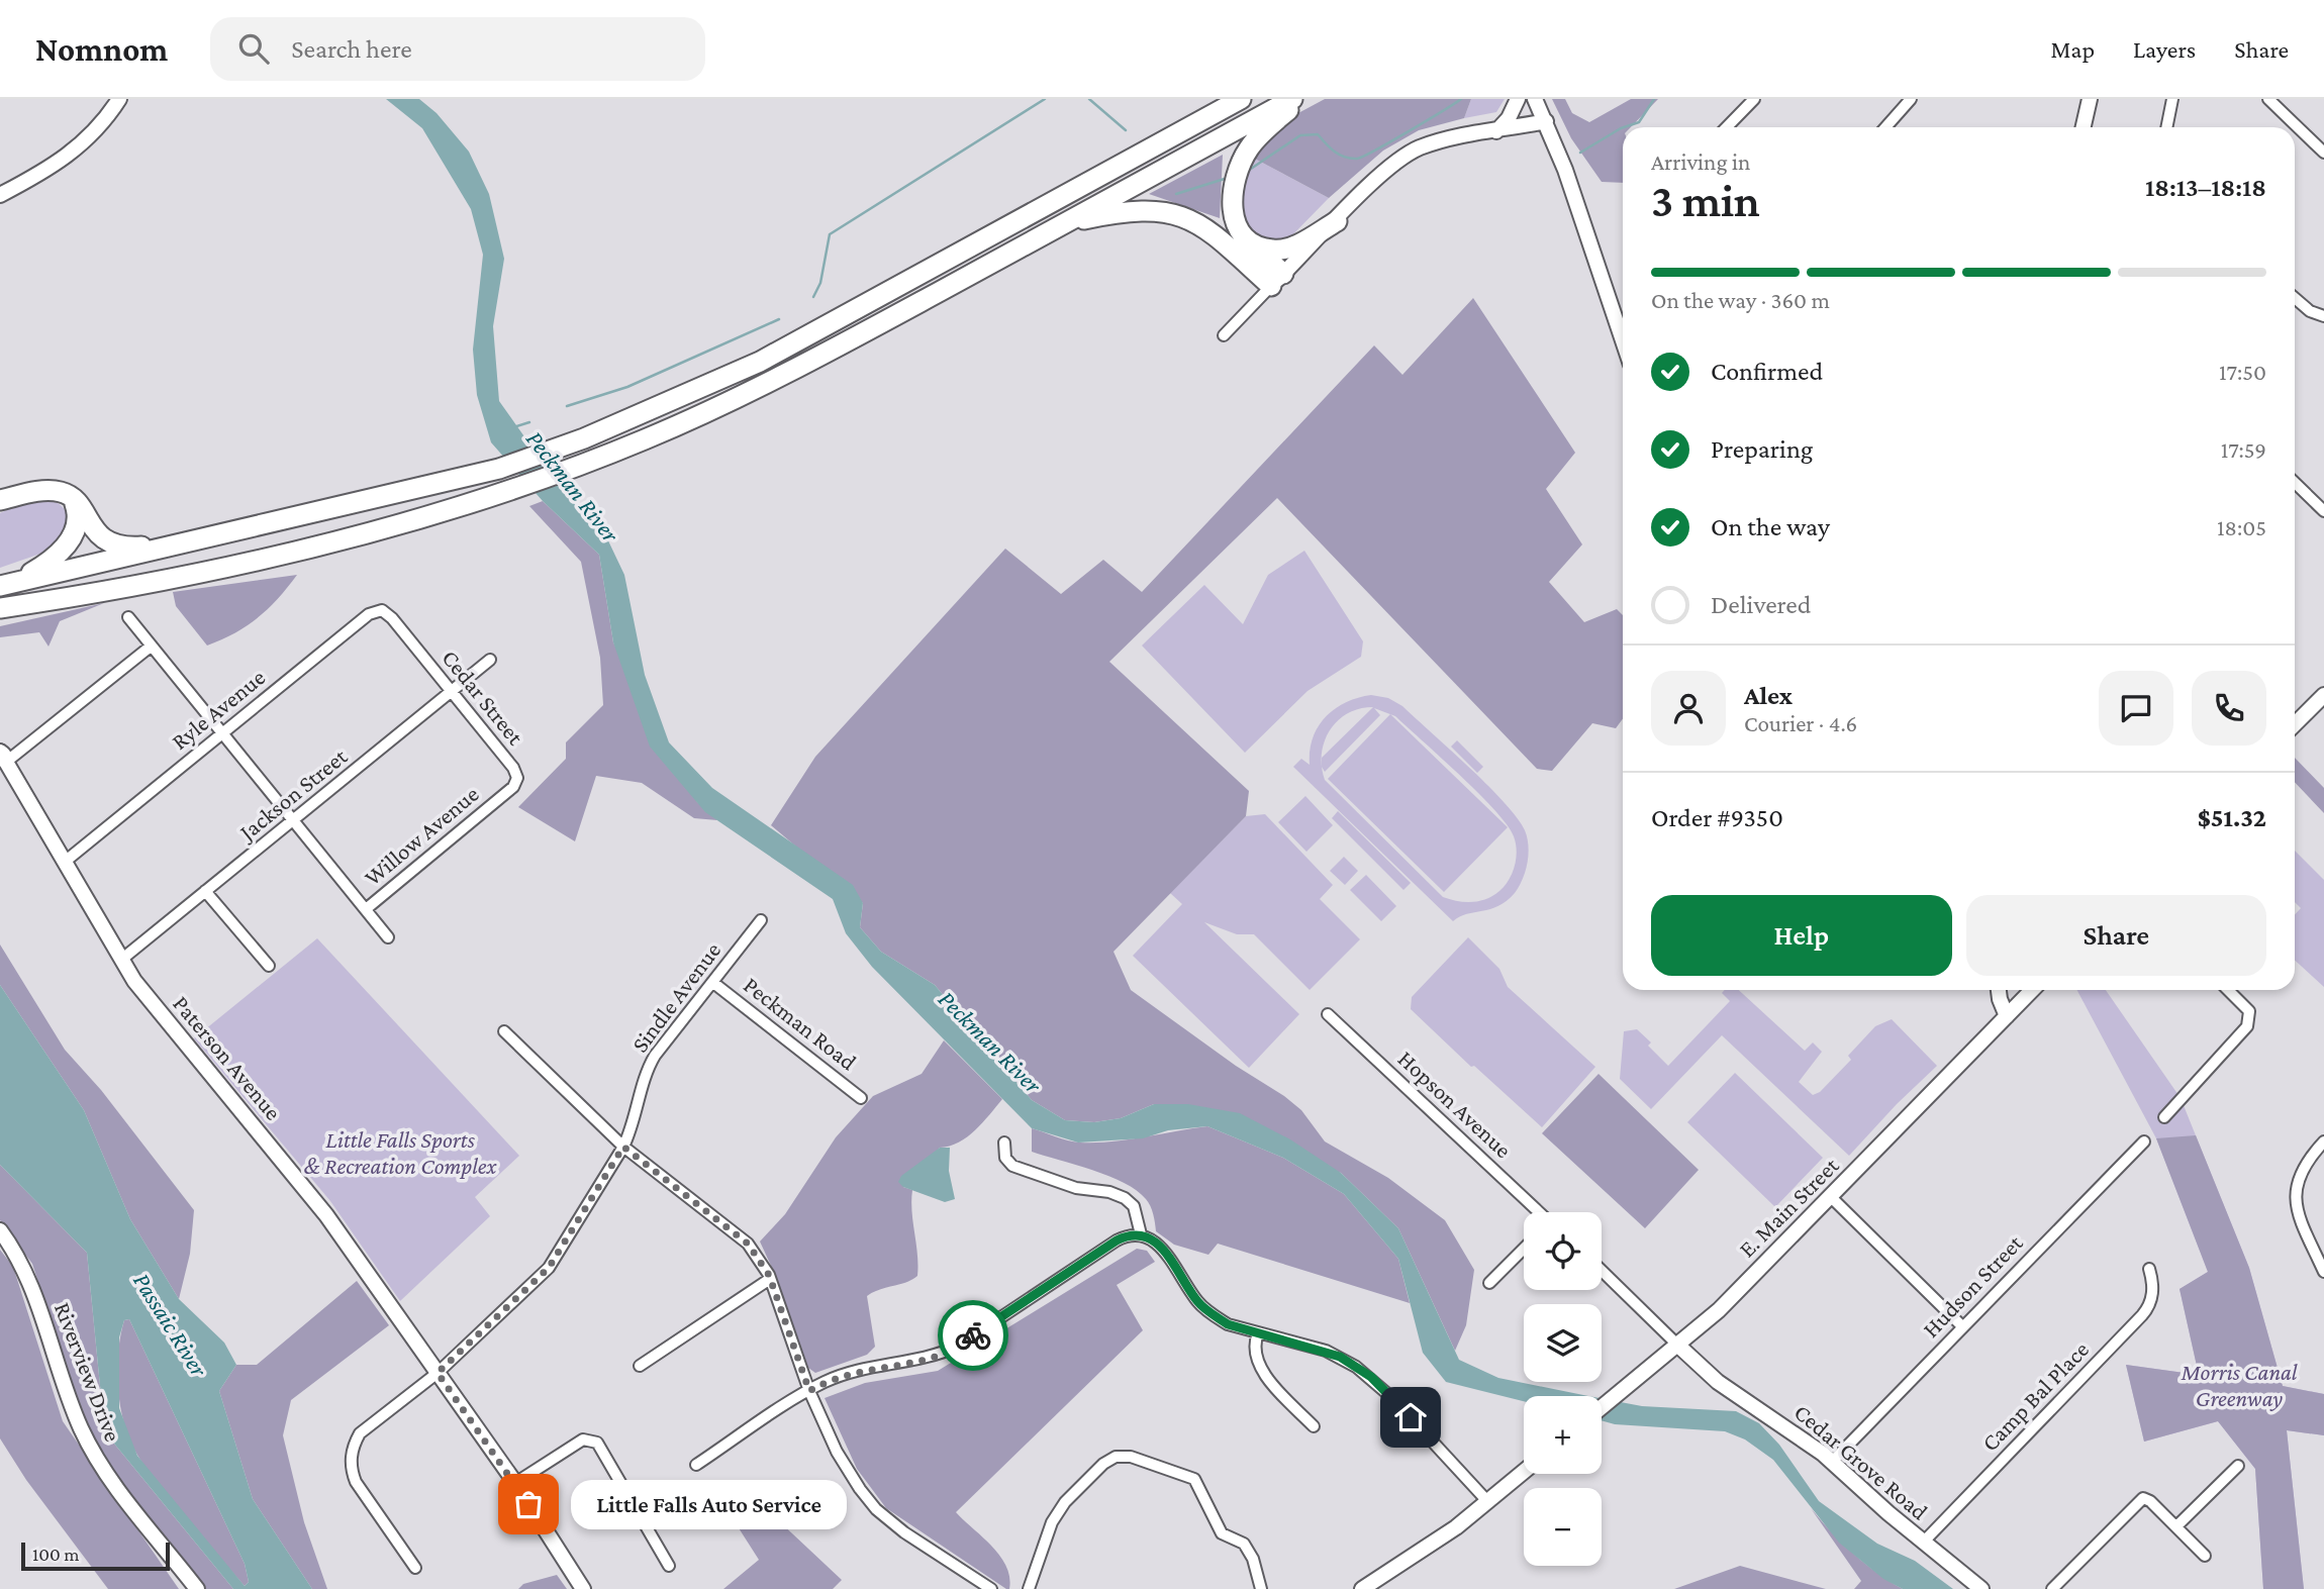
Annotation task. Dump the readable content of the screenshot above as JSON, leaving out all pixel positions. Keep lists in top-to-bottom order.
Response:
{
  "streets": {
    "main road": [
      "Paterson Avenue",
      "E. Main Street",
      "Riverview Drive",
      "Cedar Grove Road"
    ],
    "street": [
      "Cedar Street",
      "Ryle Avenue",
      "Jackson Street",
      "Willow Avenue",
      "Sindle Avenue",
      "Peckman Road",
      "Hopson Avenue",
      "Hudson Street",
      "Camp Bal Place"
    ]
  },
  "crossings": [
    ["Cedar Street", "Ryle Avenue"],
    ["Cedar Street", "Jackson Street"],
    ["Cedar Street", "Willow Avenue"],
    ["Ryle Avenue", "Paterson Avenue"],
    ["Jackson Street", "Paterson Avenue"],
    ["Sindle Avenue", "Peckman Road"],
    ["Sindle Avenue", "Paterson Avenue"],
    ["E. Main Street", "Cedar Grove Road"],
    ["Hudson Street", "Cedar Grove Road"],
    ["Camp Bal Place", "Cedar Grove Road"]
  ],
  "water": ["Peckman River", "Passaic River"],
  "parks": ["Little Falls Sports & Recreation Complex", "Morris Canal Greenway"],
  "places": ["Little Falls Auto Service"],
  "scale_bar": "100 m",
  "page": {
    "header": "Nomnom",
    "search": "Search here",
    "nav": ["Map", "Layers", "Share"],
    "heading": ["3 min", "Arriving in", "18:13–18:18"],
    "panel": [
      "Alex",
      "Courier · 4.6",
      "Order #9350",
      "$51.32"
    ],
    "bar": "On the way · 360 m",
    "list": [
      ["Confirmed", "17:50"],
      ["Preparing", "17:59"],
      ["On the way", "18:05"],
      "Delivered"
    ],
    "buttons": ["Help", "Share"],
    "map_buttons": ["+", "−"],
    "bubble": "Little Falls Auto Service",
    "scale": "100 m"
  }
}
